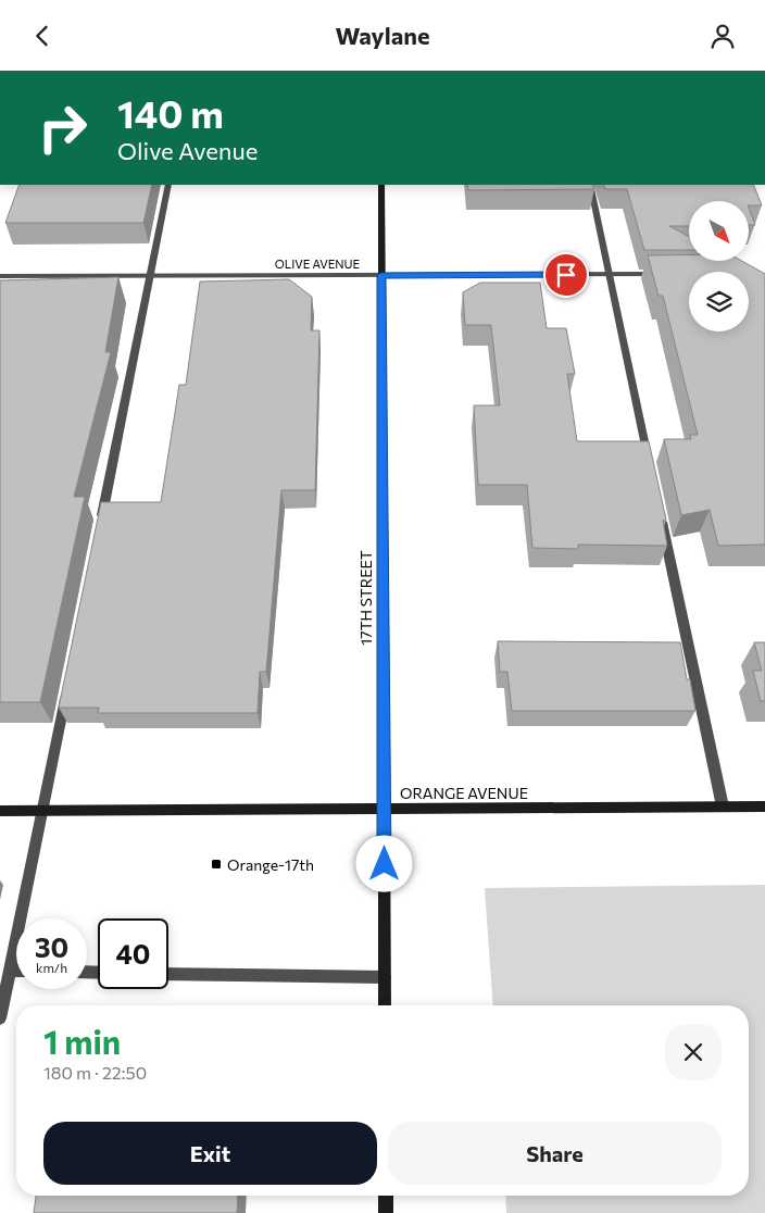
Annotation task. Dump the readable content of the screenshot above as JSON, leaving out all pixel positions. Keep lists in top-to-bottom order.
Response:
{
  "streets": {
    "street": ["OLIVE AVENUE", "17TH STREET", "ORANGE AVENUE"]
  },
  "crossings": [
    ["OLIVE AVENUE", "17TH STREET"],
    ["17TH STREET", "ORANGE AVENUE"]
  ],
  "places": {
    "transit": ["Orange-17th"]
  },
  "north": "bottom right",
  "page": {
    "header": "Waylane",
    "turn": ["140 m", "Olive Avenue"],
    "speed": "30 km/h",
    "limit": "40",
    "heading": ["1 min", "180 m · 22:50"],
    "buttons": ["Exit", "Share"]
  }
}
